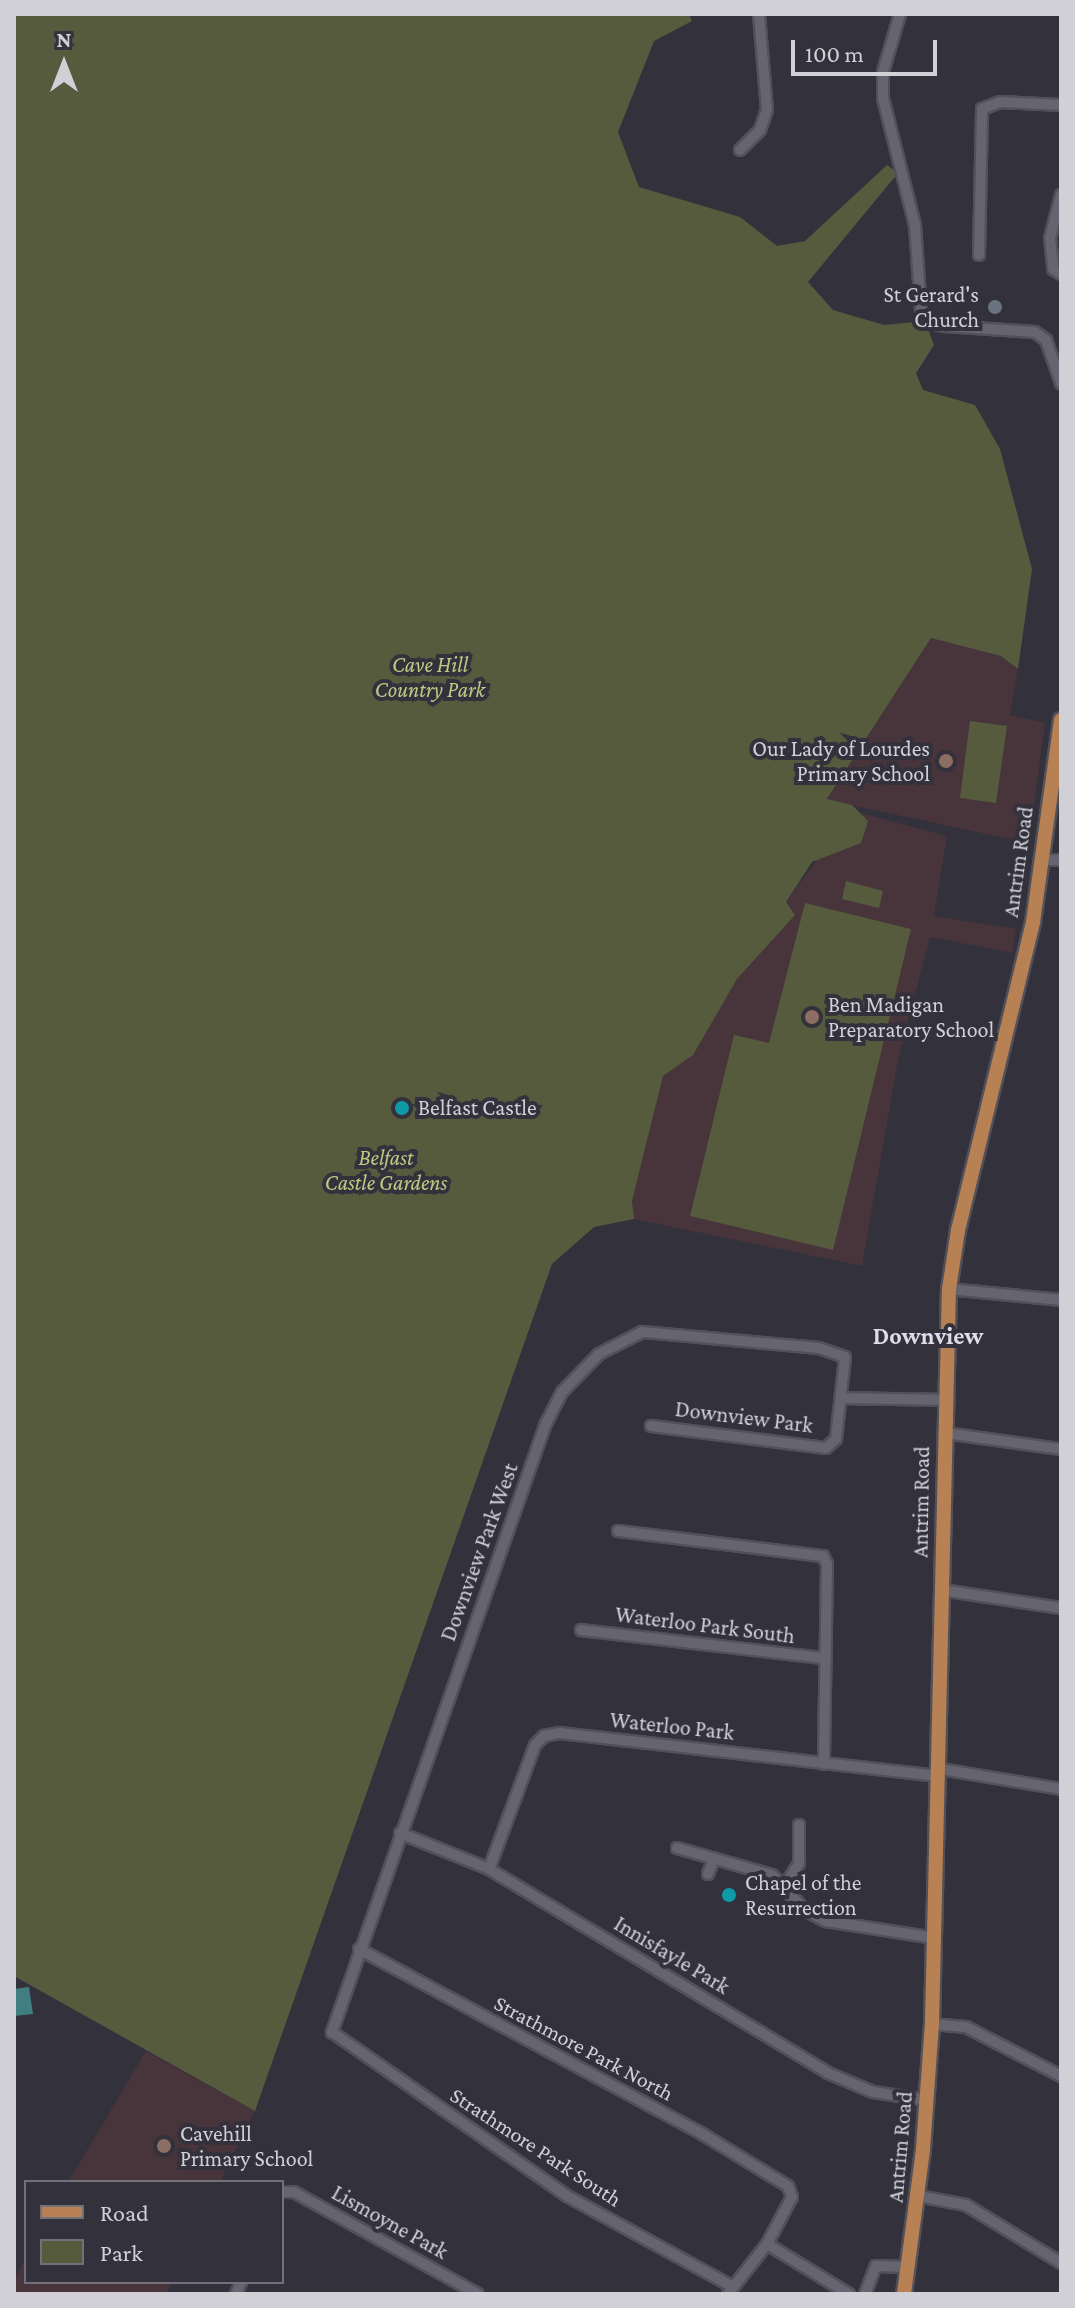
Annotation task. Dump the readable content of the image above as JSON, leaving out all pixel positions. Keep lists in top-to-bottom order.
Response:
{
  "streets": {
    "main road": ["Antrim Road"],
    "street": [
      "Downview Park",
      "Downview Park West",
      "Waterloo Park South",
      "Waterloo Park",
      "Innisfayle Park",
      "Strathmore Park North",
      "Strathmore Park South",
      "Lismoyne Park"
    ]
  },
  "crossings": [
    ["Antrim Road", "Downview Park"],
    ["Antrim Road", "Waterloo Park"],
    ["Antrim Road", "Innisfayle Park"],
    ["Downview Park", "Downview Park West"],
    ["Downview Park West", "Innisfayle Park"],
    ["Downview Park West", "Strathmore Park North"],
    ["Downview Park West", "Strathmore Park South"],
    ["Waterloo Park", "Innisfayle Park"]
  ],
  "districts": ["Downview"],
  "parks": ["Cave Hill Country Park", "Belfast Castle Gardens"],
  "places": [
    "St Gerard's Church",
    "Our Lady of Lourdes Primary School",
    "Ben Madigan Preparatory School",
    "Belfast Castle",
    "Chapel of the Resurrection",
    "Cavehill Primary School"
  ],
  "legend": ["Road", "Park"],
  "scale_bar": "100 m",
  "north": "top"
}
